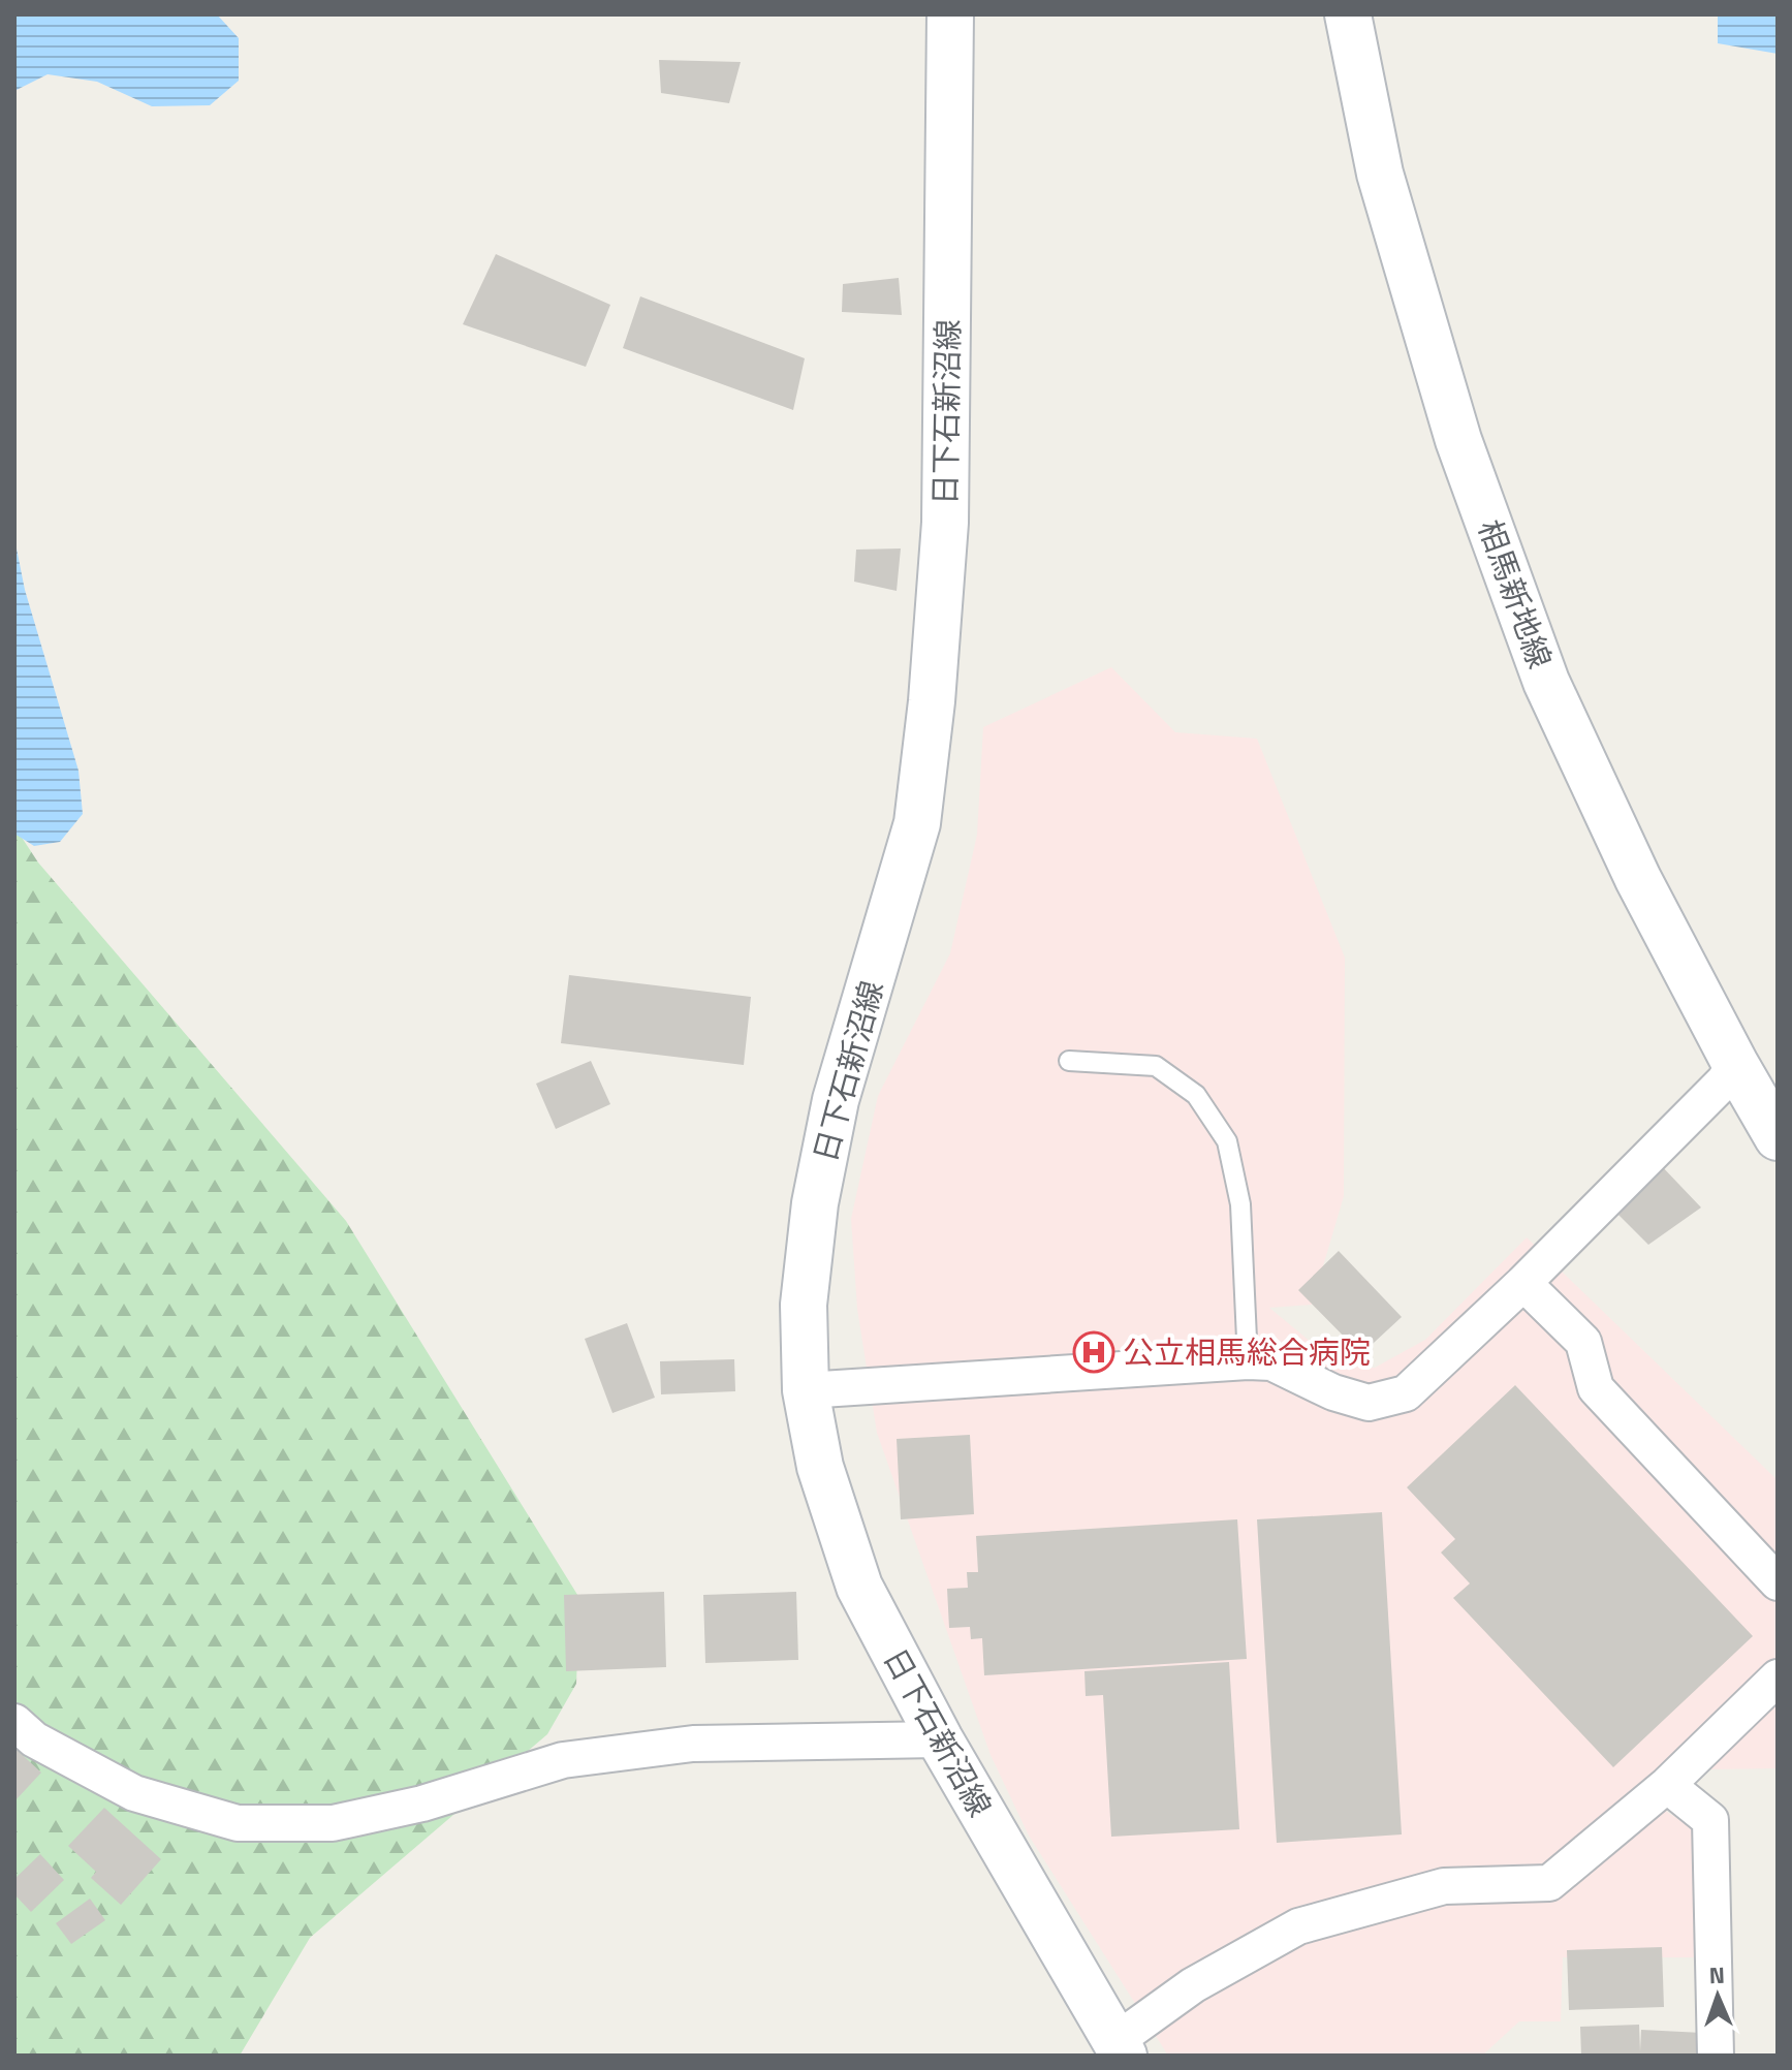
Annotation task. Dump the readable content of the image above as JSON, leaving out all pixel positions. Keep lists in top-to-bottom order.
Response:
{
  "streets": {
    "main road": ["日下石新沼線", "相馬新地線"]
  },
  "places": {
    "hospital": ["公立相馬総合病院"]
  },
  "north": "top"
}
